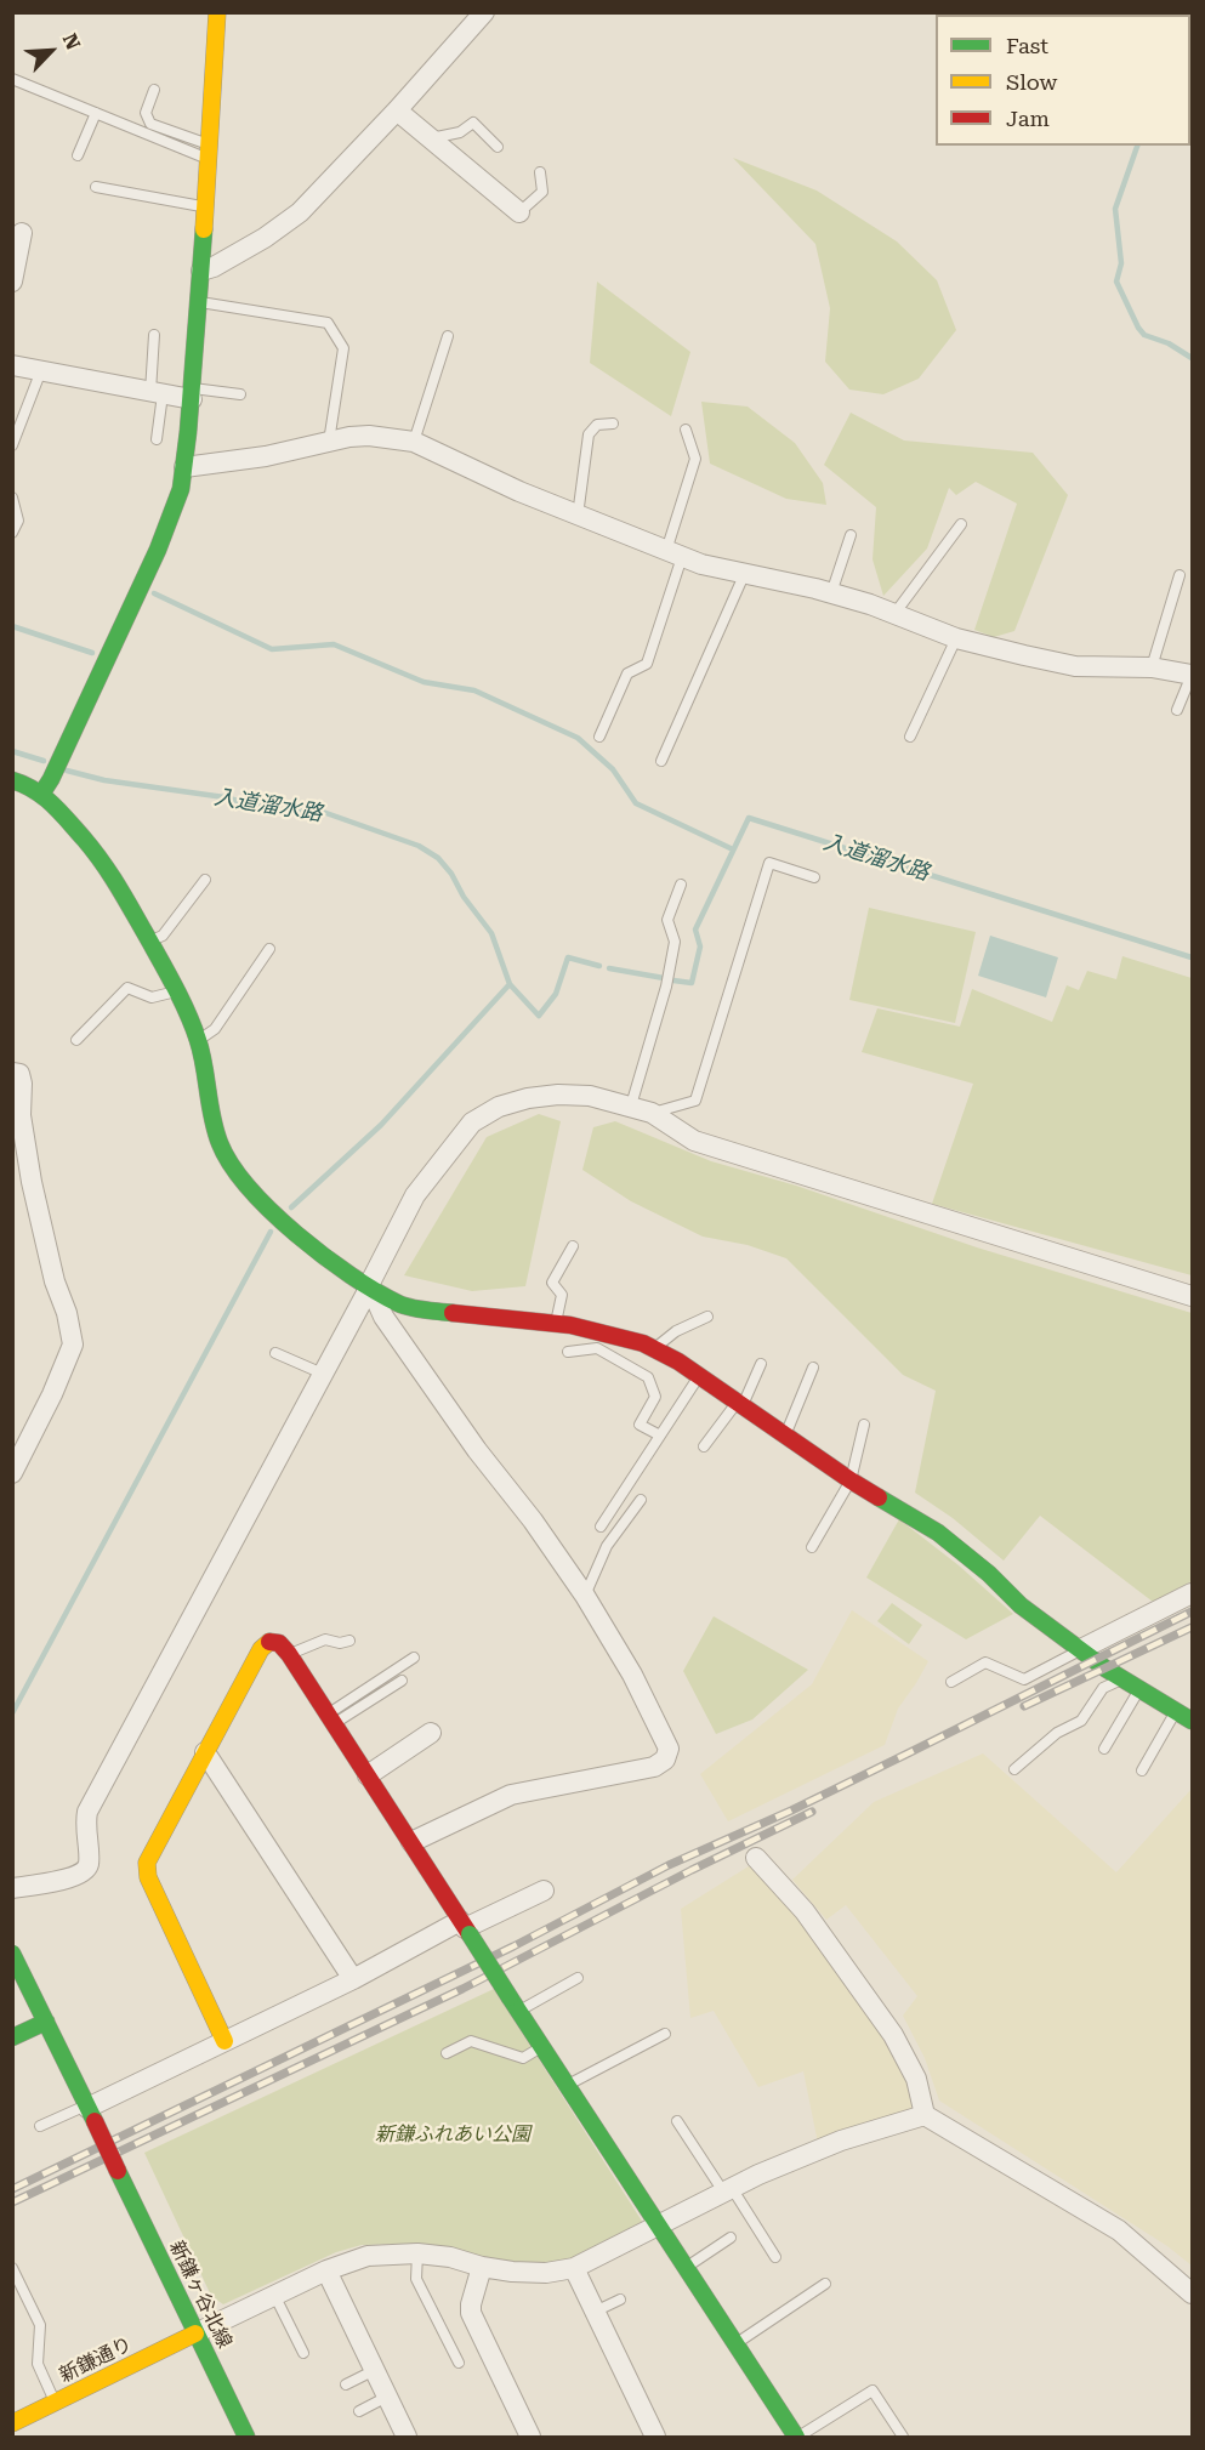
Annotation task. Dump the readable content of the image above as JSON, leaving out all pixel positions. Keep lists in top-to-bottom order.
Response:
{
  "streets": {
    "street": ["新鎌ヶ谷北線", "新鎌通り"]
  },
  "crossings": [
    ["新鎌ヶ谷北線", "新鎌通り"]
  ],
  "water": ["入道溜水路"],
  "parks": ["新鎌ふれあい公園"],
  "legend": ["Fast", "Slow", "Jam"],
  "north": "top right"
}
